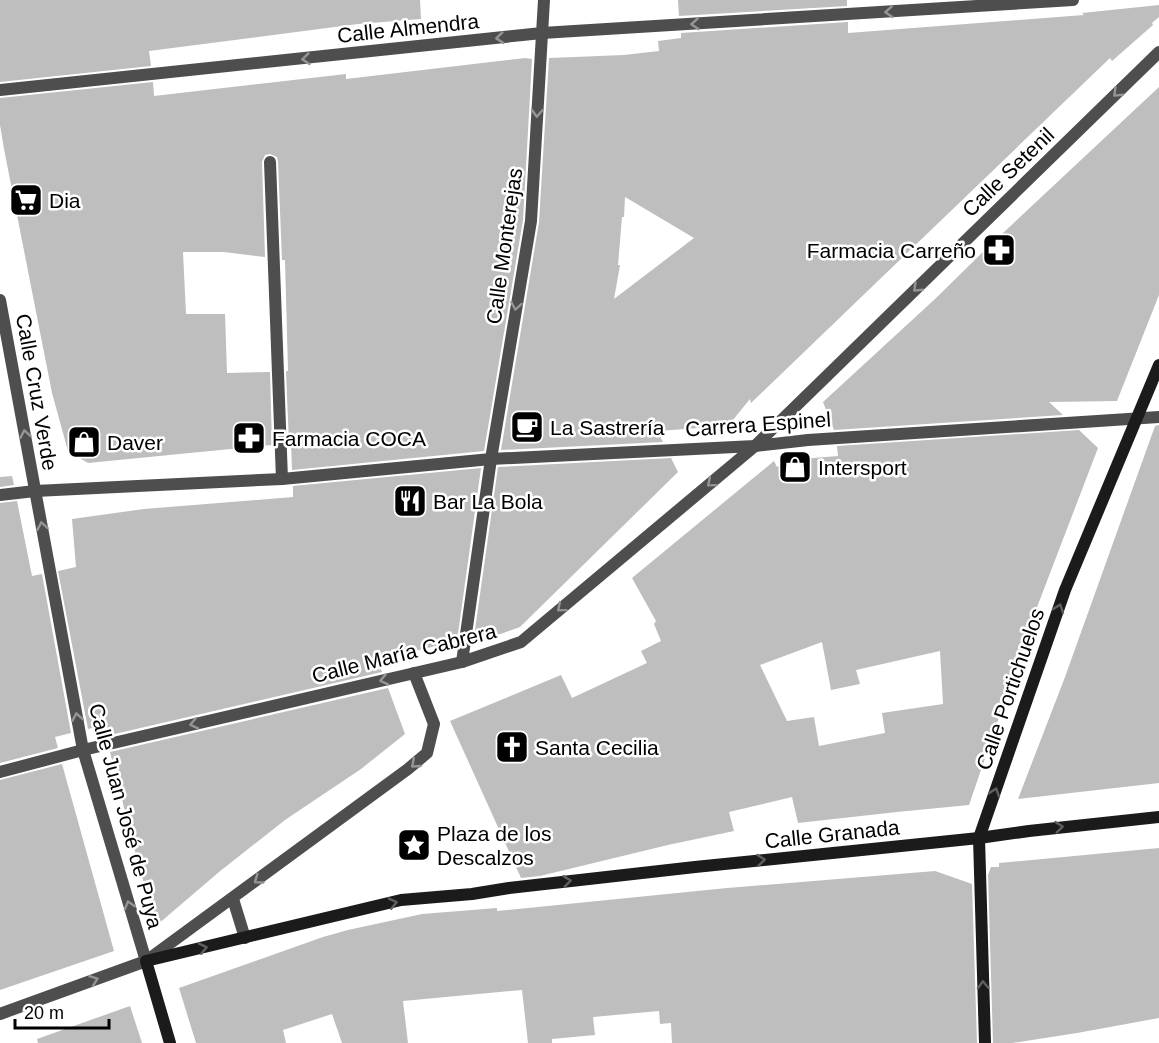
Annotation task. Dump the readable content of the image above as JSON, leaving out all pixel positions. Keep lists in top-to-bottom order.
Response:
{
  "streets": {
    "street": [
      "Calle Almendra",
      "Calle Setenil",
      "Calle Monterejas",
      "Calle Cruz Verde",
      "Carrera Espinel",
      "Calle María Cabrera",
      "Calle Portichuelos",
      "Calle Juan José de Puya",
      "Calle Granada"
    ]
  },
  "crossings": [
    ["Calle Almendra", "Calle Monterejas"],
    ["Calle Setenil", "Carrera Espinel"],
    ["Calle Setenil", "Calle María Cabrera"],
    ["Calle Monterejas", "Carrera Espinel"],
    ["Calle Monterejas", "Calle María Cabrera"],
    ["Calle Cruz Verde", "Carrera Espinel"],
    ["Calle Cruz Verde", "Calle Juan José de Puya"],
    ["Carrera Espinel", "Calle María Cabrera"],
    ["Carrera Espinel", "Calle Portichuelos"],
    ["Carrera Espinel", "Calle Juan José de Puya"],
    ["Calle María Cabrera", "Calle Juan José de Puya"],
    ["Calle Portichuelos", "Calle Granada"]
  ],
  "one_way": [
    "Calle Almendra",
    "Calle Setenil",
    "Calle Monterejas",
    "Calle Cruz Verde",
    "Calle María Cabrera",
    "Calle Portichuelos",
    "Calle Juan José de Puya",
    "Calle Granada"
  ],
  "places": {
    "supermarket": ["Dia"],
    "pharmacy": ["Farmacia Carreño", "Farmacia COCA"],
    "cafe": ["La Sastrería"],
    "shop": ["Daver", "Intersport"],
    "restaurant": ["Bar La Bola"],
    "church": ["Santa Cecilia"],
    "place": ["Plaza de los Descalzos"]
  },
  "scale_bar": "20 m"
}
